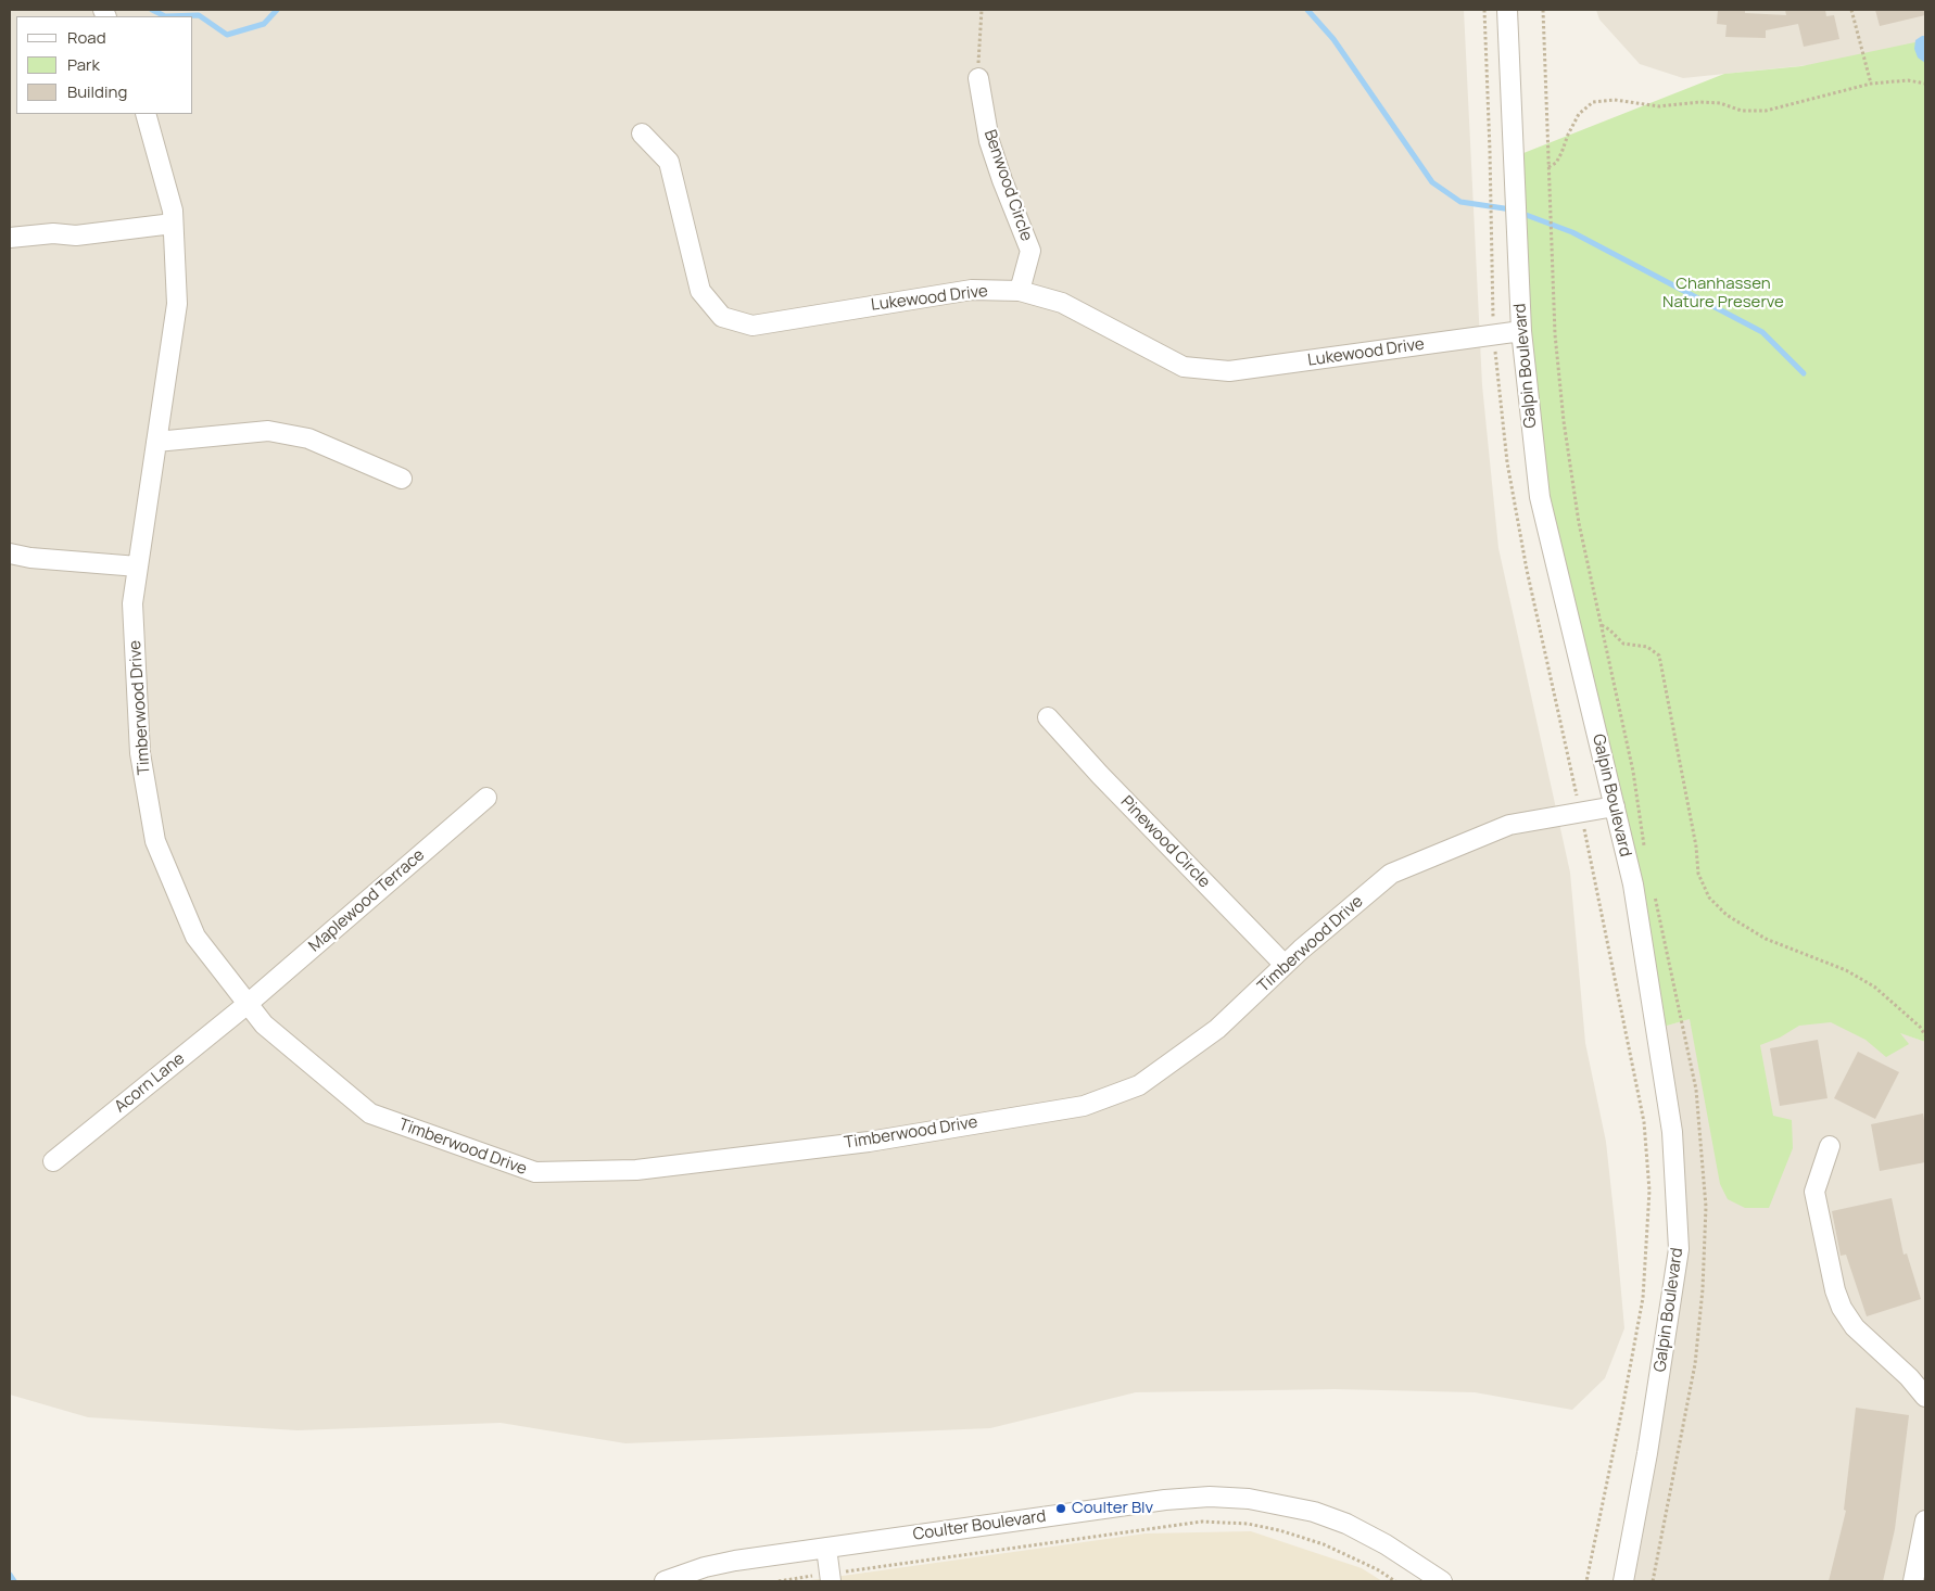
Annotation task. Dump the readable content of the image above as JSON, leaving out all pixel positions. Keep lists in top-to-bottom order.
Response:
{
  "streets": {
    "street": [
      "Benwood Circle",
      "Lukewood Drive",
      "Galpin Boulevard",
      "Timberwood Drive",
      "Pinewood Circle",
      "Maplewood Terrace",
      "Acorn Lane",
      "Coulter Boulevard"
    ]
  },
  "crossings": [
    ["Benwood Circle", "Lukewood Drive"],
    ["Lukewood Drive", "Galpin Boulevard"],
    ["Galpin Boulevard", "Timberwood Drive"],
    ["Timberwood Drive", "Pinewood Circle"],
    ["Timberwood Drive", "Maplewood Terrace"],
    ["Timberwood Drive", "Acorn Lane"],
    ["Maplewood Terrace", "Acorn Lane"]
  ],
  "parks": ["Chanhassen Nature Preserve"],
  "places": ["Coulter Blv"],
  "legend": ["Road", "Park", "Building"]
}
